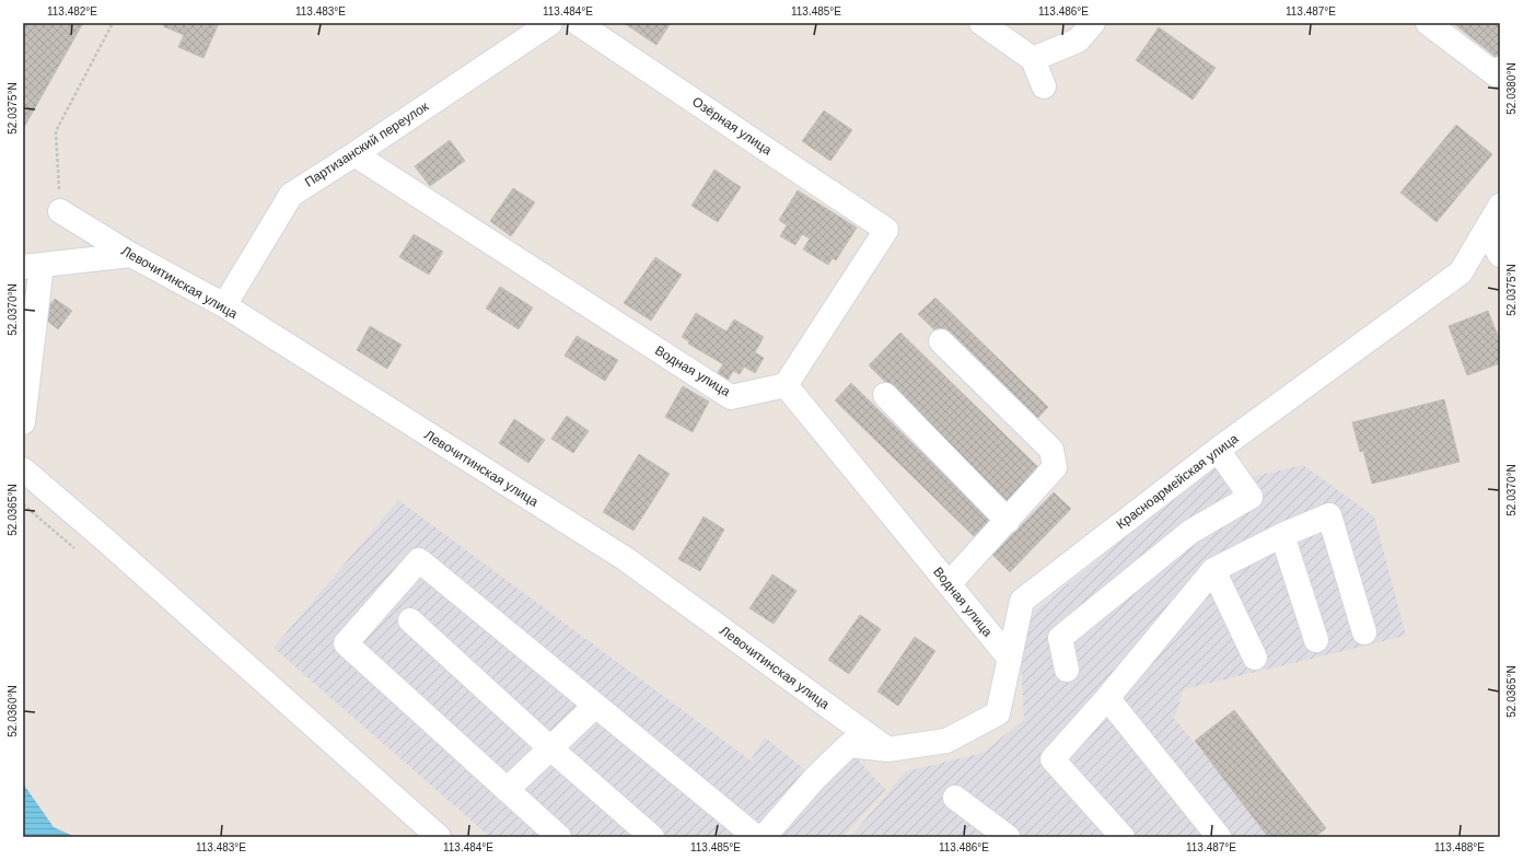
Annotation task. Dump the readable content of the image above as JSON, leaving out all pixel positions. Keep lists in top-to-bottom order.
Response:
{
  "streets": {
    "street": [
      "Озёрная улица",
      "Партизанский переулок",
      "Левочитинская улица",
      "Водная улица",
      "Красноармейская улица"
    ]
  },
  "crossings": [
    ["Озёрная улица", "Водная улица"],
    ["Партизанский переулок", "Левочитинская улица"],
    ["Партизанский переулок", "Водная улица"],
    ["Левочитинская улица", "Красноармейская улица"],
    ["Водная улица", "Красноармейская улица"]
  ],
  "coordinates": [
    "113.482°E",
    "113.483°E",
    "113.484°E",
    "113.485°E",
    "113.486°E",
    "113.487°E",
    "52.0380°N",
    "52.0375°N",
    "52.0370°N",
    "52.0365°N",
    "52.0360°N",
    "113.488°E"
  ]
}
